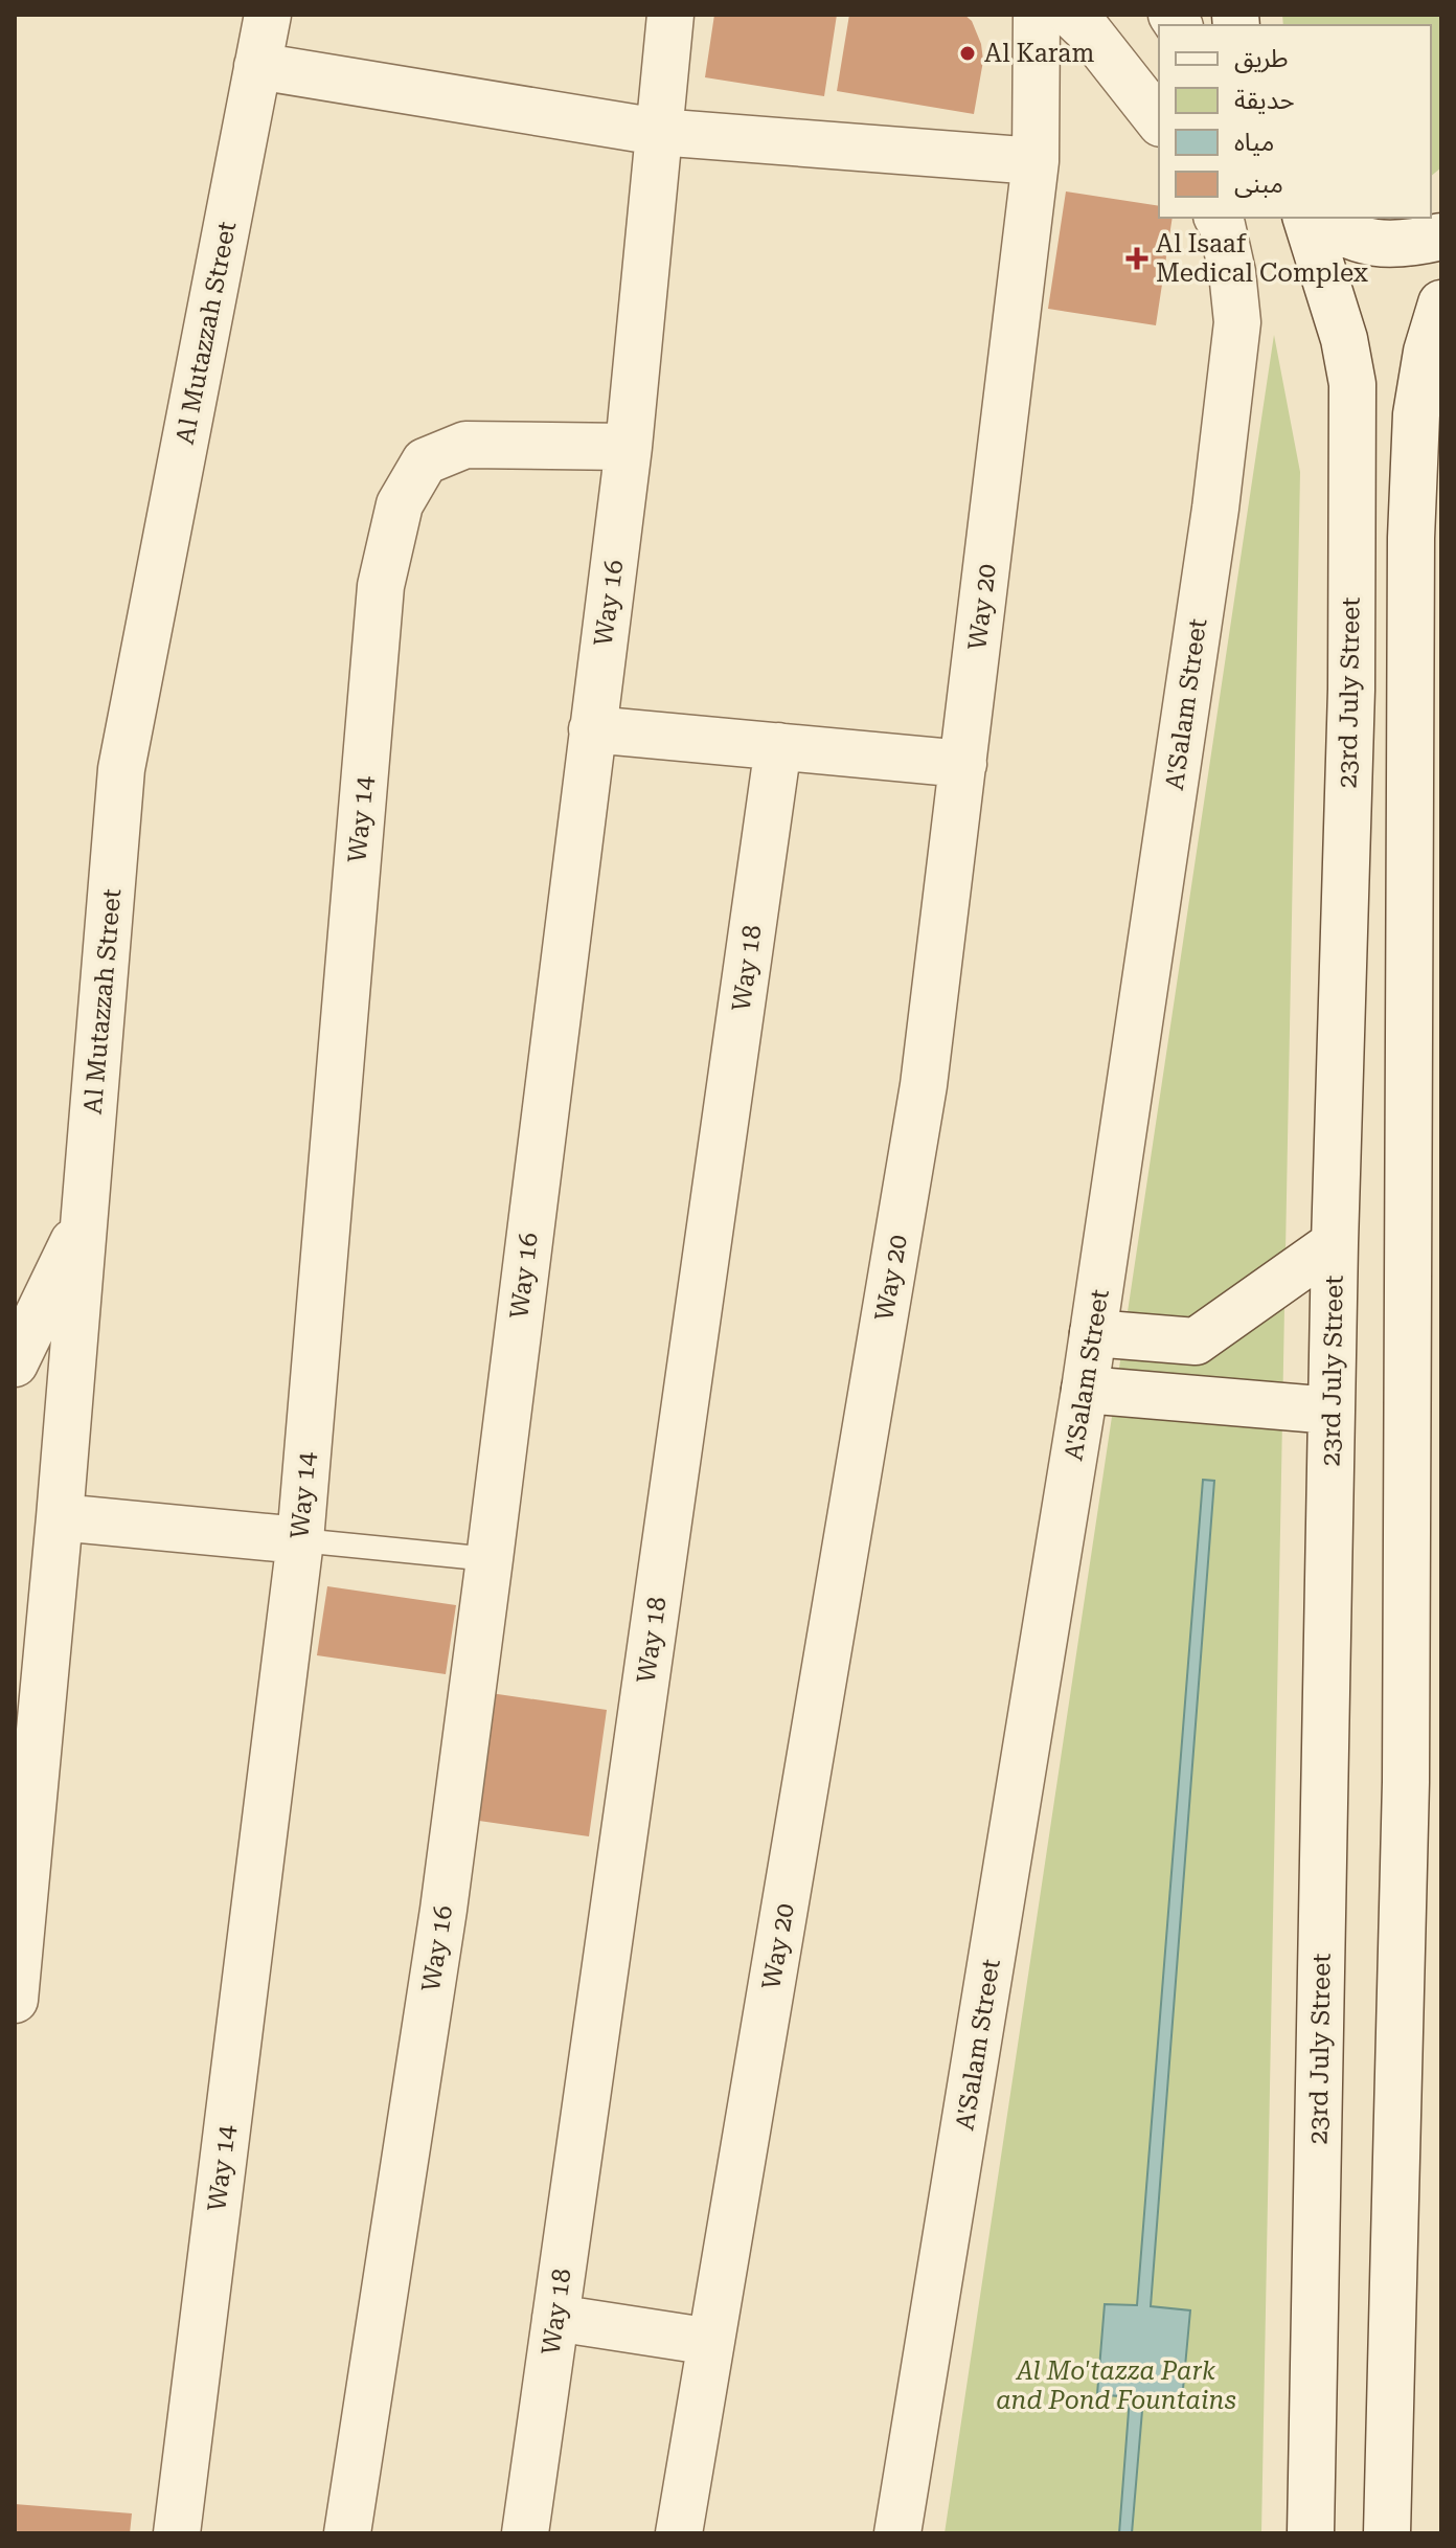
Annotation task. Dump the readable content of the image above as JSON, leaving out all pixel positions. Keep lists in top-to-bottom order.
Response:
{
  "streets": {
    "street": [
      "Al Mutazzah Street",
      "Way 16",
      "Way 20",
      "23rd July Street",
      "A'Salam Street",
      "Way 14",
      "Way 18"
    ]
  },
  "crossings": [
    ["Way 16", "Way 14"]
  ],
  "parks": ["Al Mo'tazza Park and Pond Fountains"],
  "places": {
    "other": ["Al Karam"],
    "health": ["Al Isaaf Medical Complex"]
  },
  "legend": [
    "طريق",
    "حديقة",
    "مياه",
    "مبنى"
  ]
}
